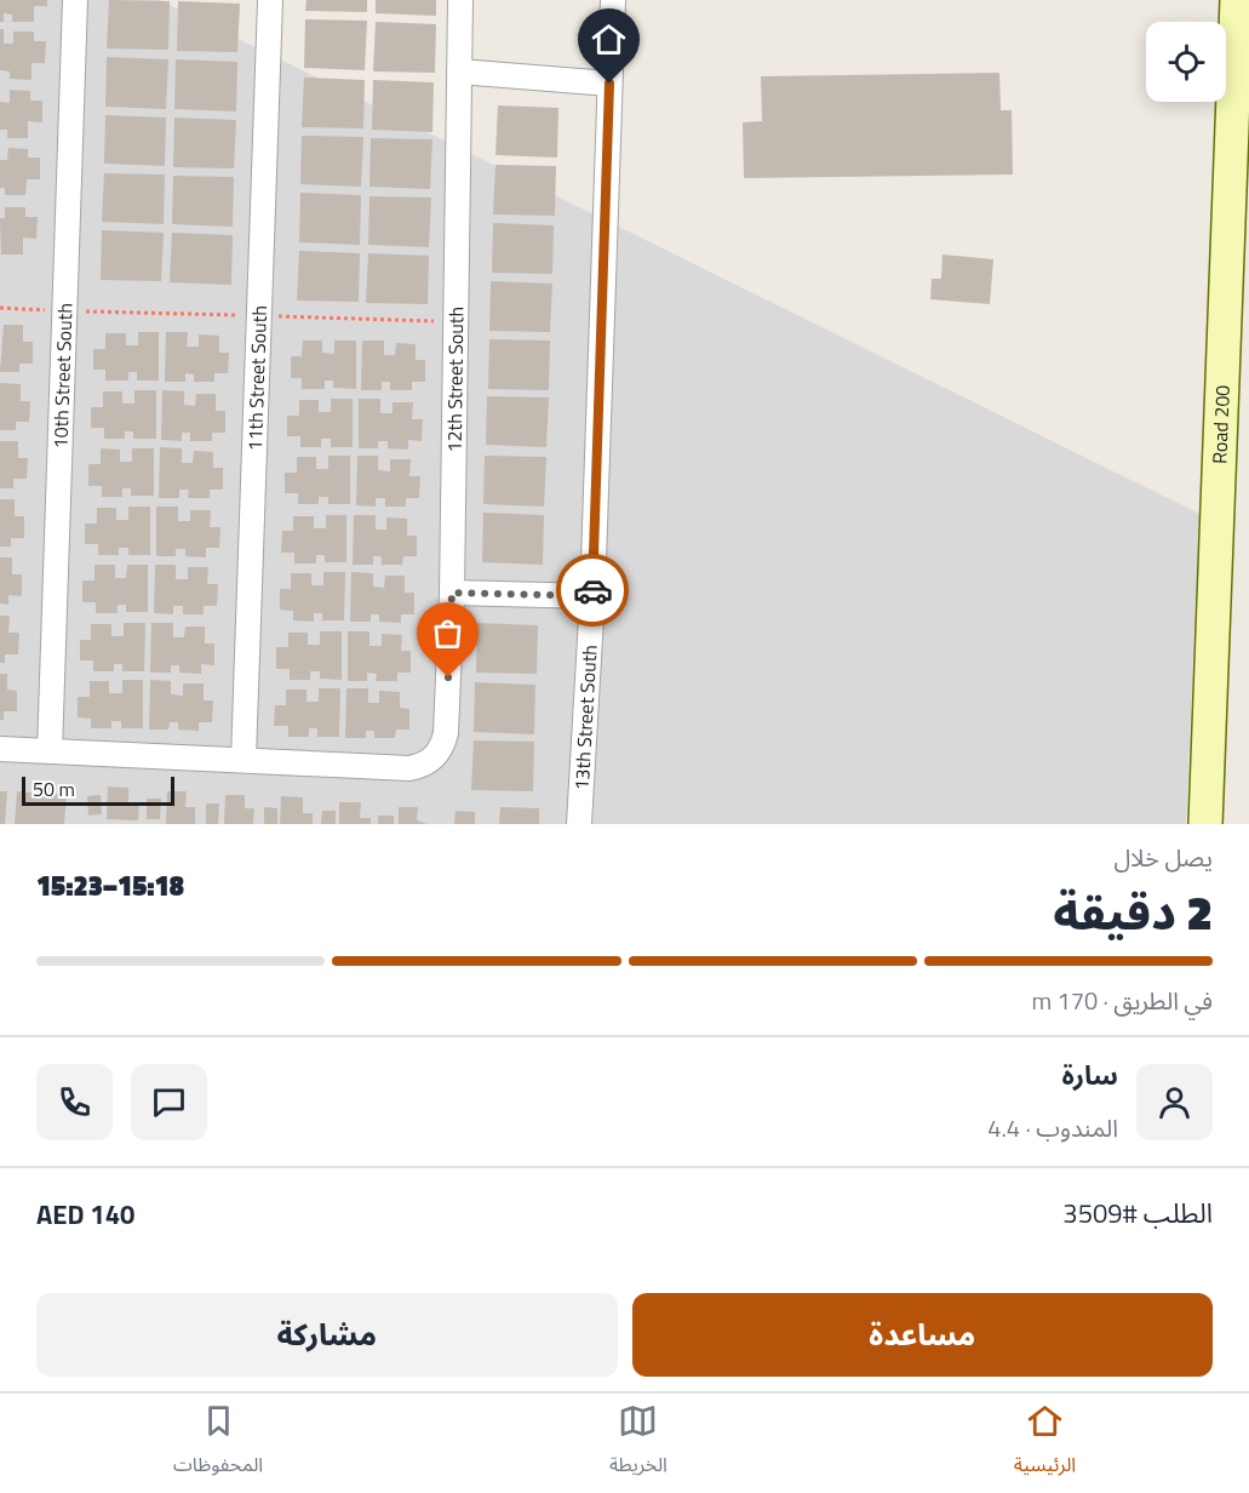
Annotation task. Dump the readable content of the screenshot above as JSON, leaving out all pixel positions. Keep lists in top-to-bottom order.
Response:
{
  "streets": {
    "main road": ["Road 200"],
    "street": [
      "10th Street South",
      "11th Street South",
      "12th Street South",
      "13th Street South"
    ]
  },
  "crossings": [
    ["11th Street South", "12th Street South"]
  ],
  "scale_bar": "50 m",
  "page": {
    "scale": "50 m",
    "heading": ["2 دقيقة", "يصل خلال", "15:18–15:23"],
    "panel": [
      "سارة",
      "المندوب · 4.4",
      "الطلب #3509",
      "AED 140"
    ],
    "bar": "في الطريق · 170 m",
    "buttons": ["مساعدة", "مشاركة"],
    "tabs": ["الرئيسية", "الخريطة", "المحفوظات"]
  }
}
